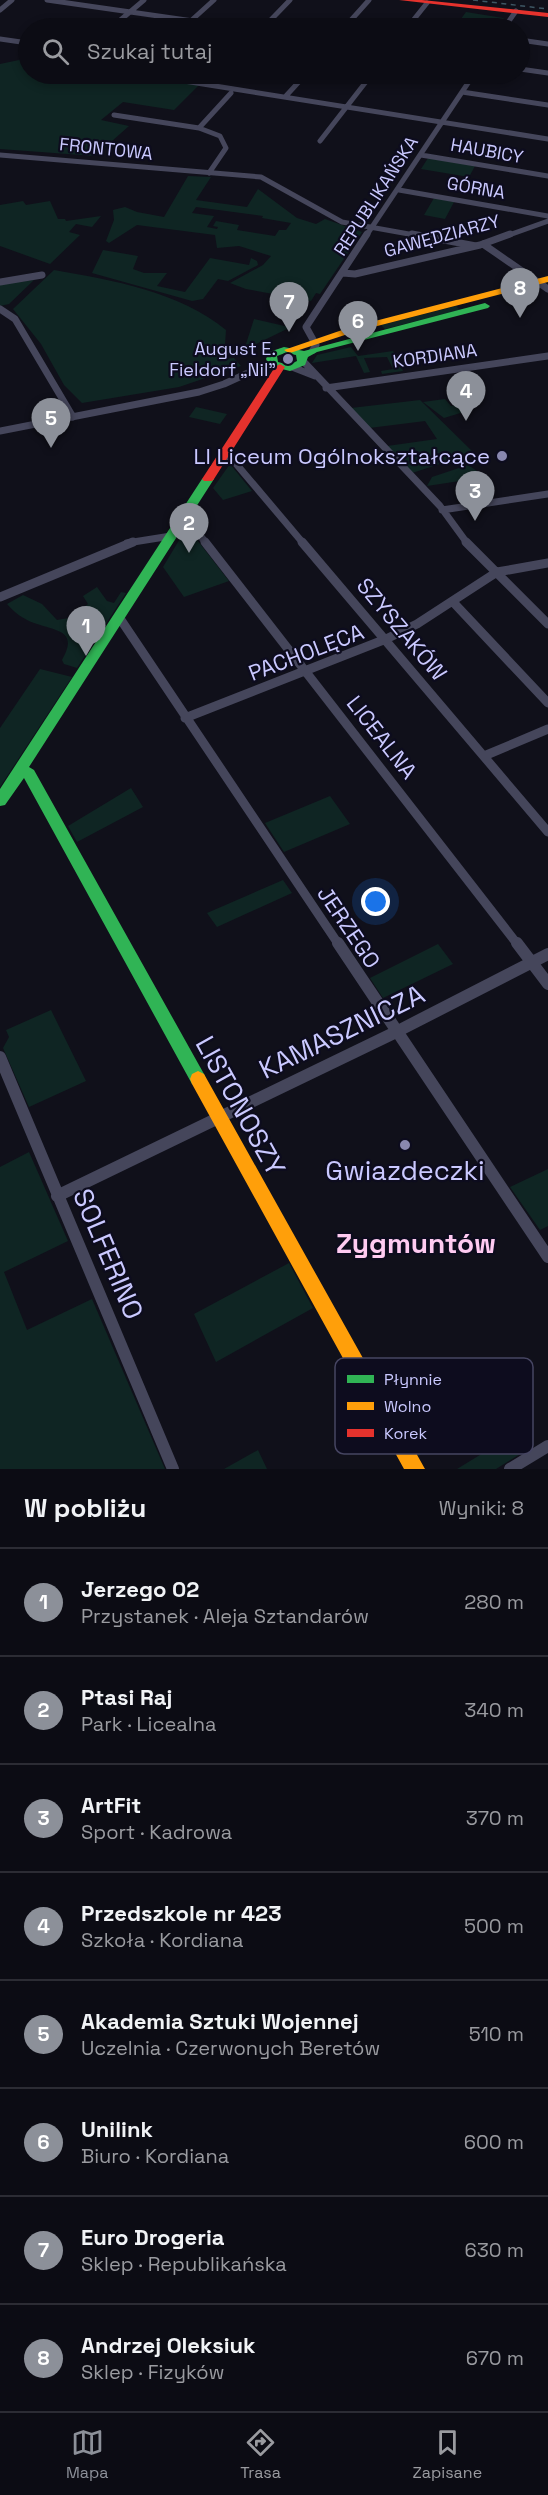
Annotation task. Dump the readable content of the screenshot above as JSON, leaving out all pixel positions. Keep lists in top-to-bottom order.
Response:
{
  "streets": {
    "street": [
      "FRONTOWA",
      "HAUBICY",
      "GÓRNA",
      "REPUBLIKAŃSKA",
      "GAWĘDZIARZY",
      "KORDIANA",
      "SZYSZAKÓW",
      "PACHOLĘCA",
      "LICEALNA",
      "JERZEGO",
      "KAMASZNICZA",
      "LISTONOSZY",
      "SOLFERINO"
    ]
  },
  "crossings": [
    ["FRONTOWA", "REPUBLIKAŃSKA"],
    ["FRONTOWA", "GAWĘDZIARZY"],
    ["HAUBICY", "REPUBLIKAŃSKA"],
    ["GÓRNA", "REPUBLIKAŃSKA"],
    ["GÓRNA", "GAWĘDZIARZY"],
    ["REPUBLIKAŃSKA", "GAWĘDZIARZY"],
    ["SZYSZAKÓW", "PACHOLĘCA"],
    ["PACHOLĘCA", "LICEALNA"],
    ["PACHOLĘCA", "JERZEGO"],
    ["LICEALNA", "KAMASZNICZA"],
    ["JERZEGO", "KAMASZNICZA"],
    ["KAMASZNICZA", "LISTONOSZY"],
    ["KAMASZNICZA", "SOLFERINO"]
  ],
  "districts": ["Zygmuntów"],
  "places": ["August E. Fieldorf „Nil”", "LI Liceum Ogólnokształcące", "Gwiazdeczki"],
  "legend": ["Płynnie", "Wolno", "Korek"],
  "page": {
    "search": "Szukaj tutaj",
    "pins": [
      "8",
      "7",
      "6",
      "4",
      "5",
      "3",
      "2",
      "1"
    ],
    "heading": ["W pobliżu", "Wyniki: 8"],
    "list": [
      {
        "mark": "1",
        "name": "Jerzego 02",
        "note": "Przystanek · Aleja Sztandarów",
        "value": "280 m"
      },
      {
        "mark": "2",
        "name": "Ptasi Raj",
        "note": "Park · Licealna",
        "value": "340 m"
      },
      {
        "mark": "3",
        "name": "ArtFit",
        "note": "Sport · Kadrowa",
        "value": "370 m"
      },
      {
        "mark": "4",
        "name": "Przedszkole nr 423",
        "note": "Szkoła · Kordiana",
        "value": "500 m"
      },
      {
        "mark": "5",
        "name": "Akademia Sztuki Wojennej",
        "note": "Uczelnia · Czerwonych Beretów",
        "value": "510 m"
      },
      {
        "mark": "6",
        "name": "Unilink",
        "note": "Biuro · Kordiana",
        "value": "600 m"
      },
      {
        "mark": "7",
        "name": "Euro Drogeria",
        "note": "Sklep · Republikańska",
        "value": "630 m"
      },
      {
        "mark": "8",
        "name": "Andrzej Oleksiuk",
        "note": "Sklep · Fizyków",
        "value": "670 m"
      }
    ],
    "nav": ["Mapa", "Trasa", "Zapisane"]
  }
}
